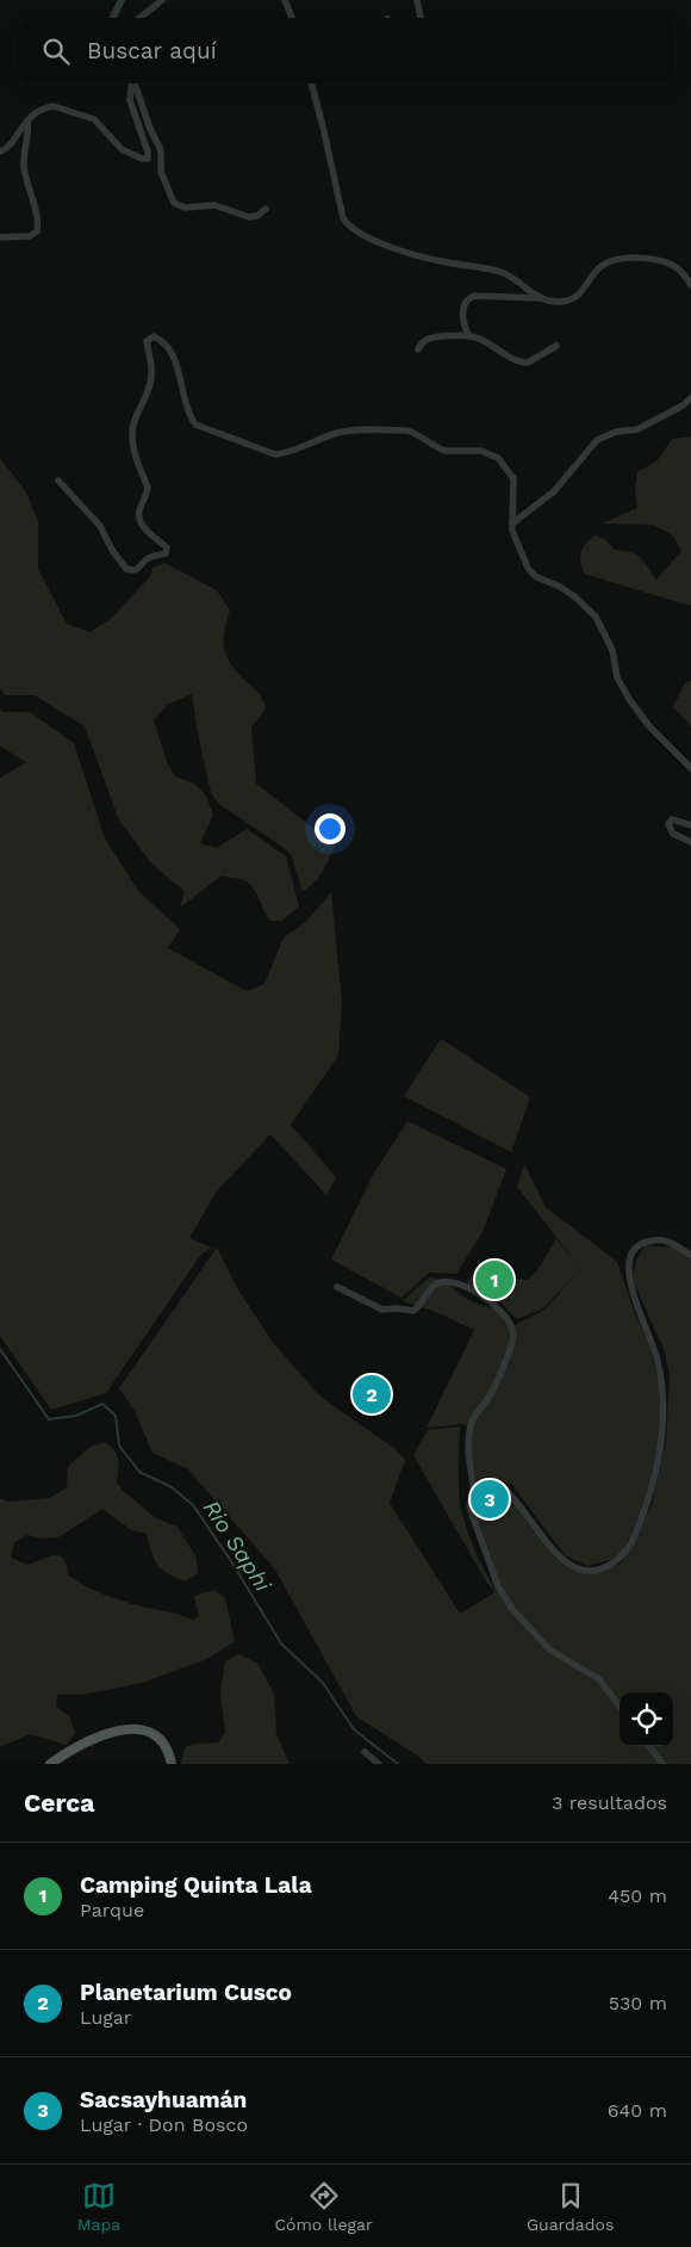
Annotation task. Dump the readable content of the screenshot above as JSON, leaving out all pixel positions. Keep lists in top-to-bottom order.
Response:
{
  "water": ["Rio Saphi"],
  "page": {
    "search": "Buscar aquí",
    "pins": ["1", "2", "3"],
    "heading": ["Cerca", "3 resultados"],
    "list": [
      {
        "mark": "1",
        "name": "Camping Quinta Lala",
        "note": "Parque",
        "value": "450 m"
      },
      {
        "mark": "2",
        "name": "Planetarium Cusco",
        "note": "Lugar",
        "value": "530 m"
      },
      {
        "mark": "3",
        "name": "Sacsayhuamán",
        "note": "Lugar · Don Bosco",
        "value": "640 m"
      }
    ],
    "nav": ["Mapa", "Cómo llegar", "Guardados"]
  }
}
